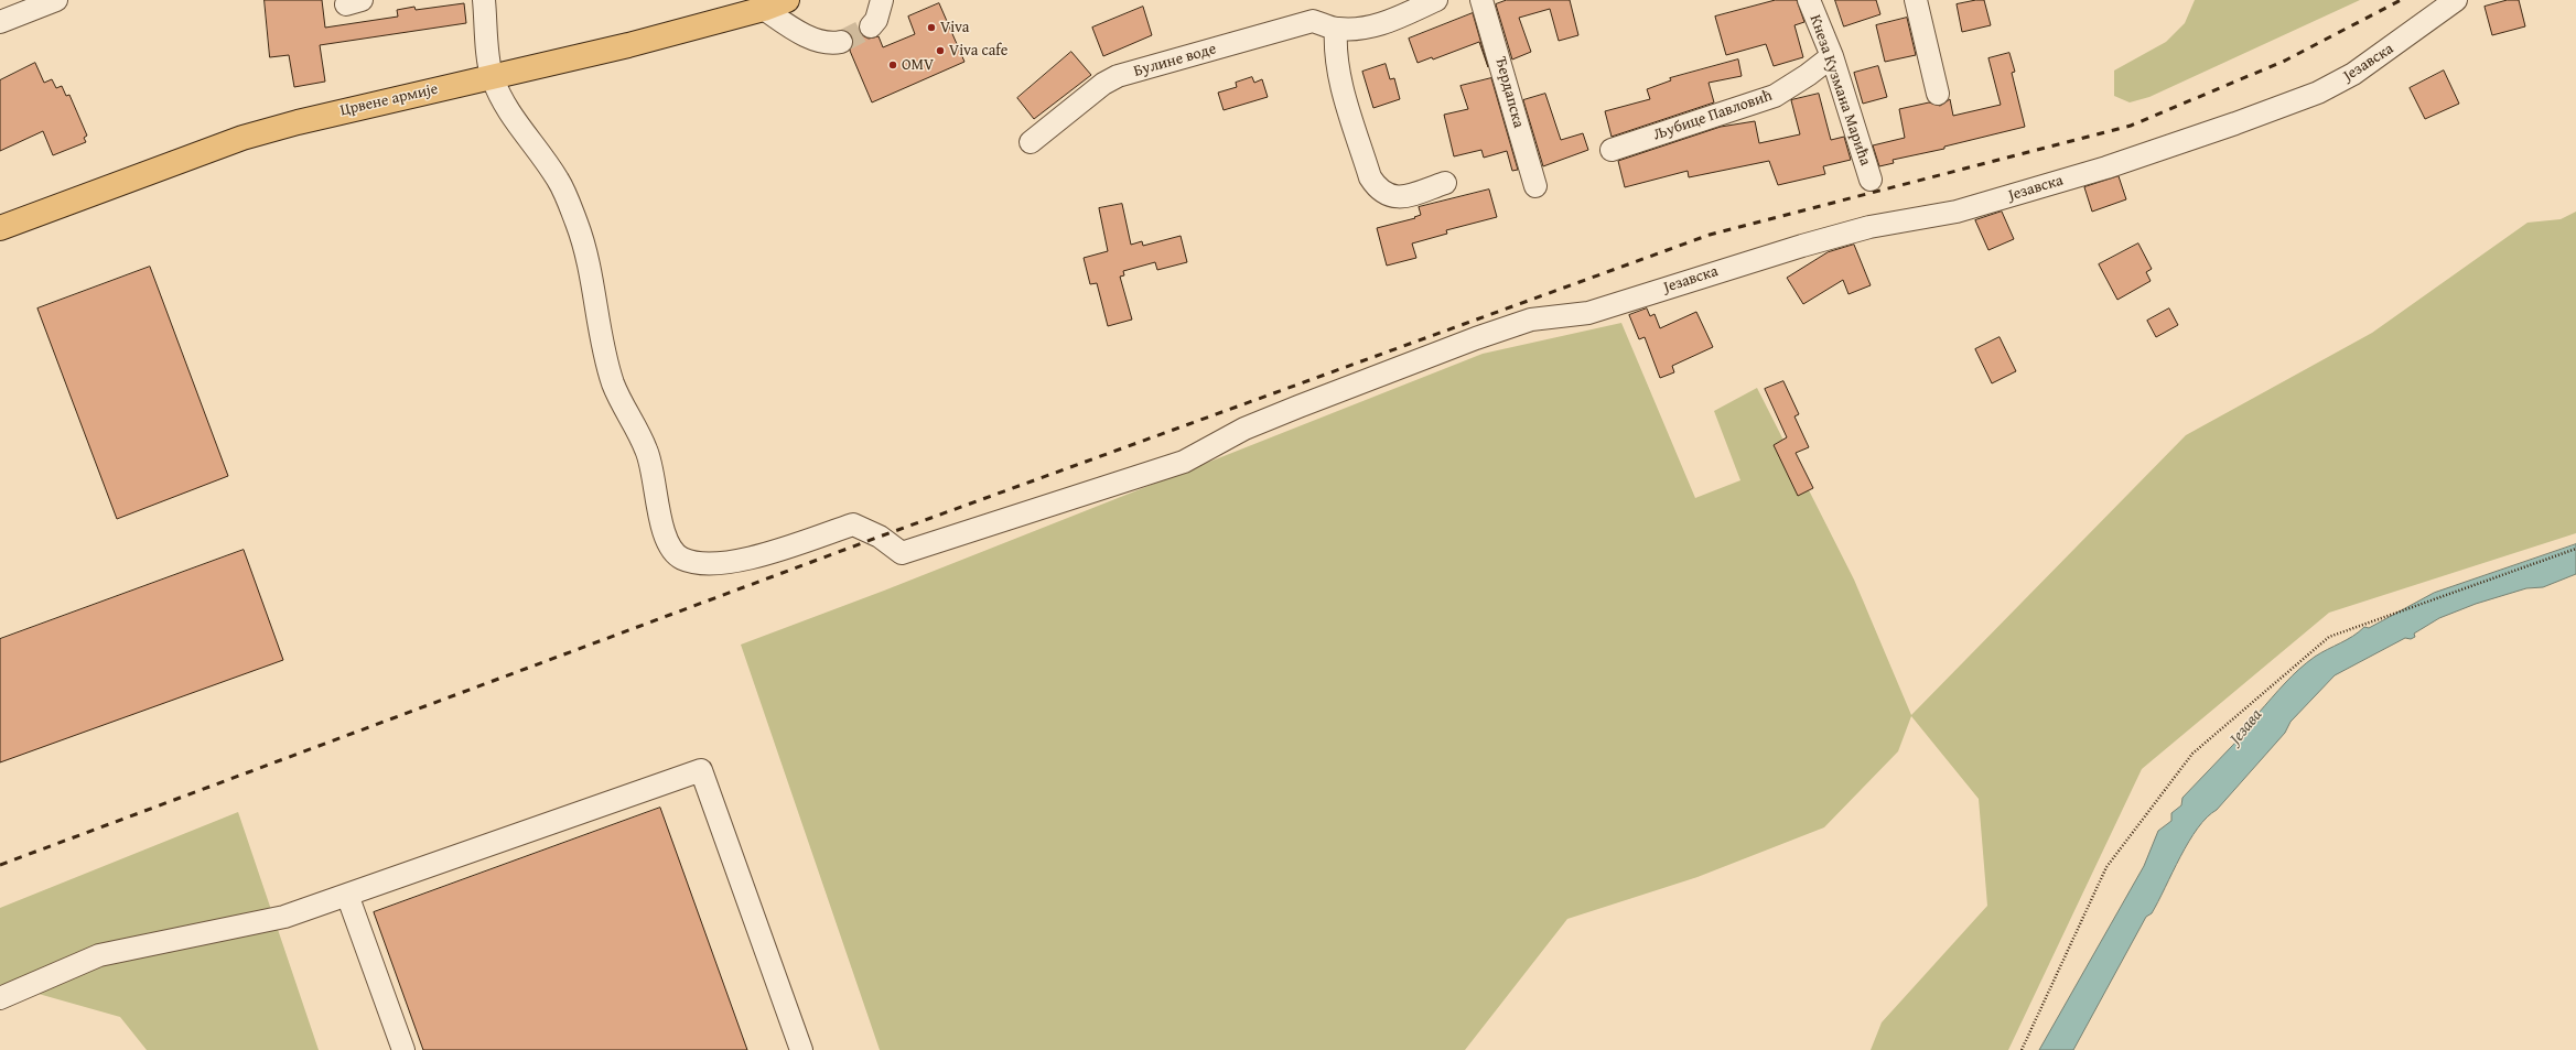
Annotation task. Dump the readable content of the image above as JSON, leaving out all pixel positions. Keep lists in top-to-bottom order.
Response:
{
  "streets": {
    "main road": ["Црвене армије"],
    "street": [
      "Булине воде",
      "Језавска",
      "Кнеза Кузмана Марића",
      "Ђердапска",
      "Љубице Павловић"
    ]
  },
  "crossings": [
    ["Језавска", "Црвене армије"],
    ["Кнеза Кузмана Марића", "Љубице Павловић"]
  ],
  "water": ["Језава"],
  "places": ["Viva", "Viva cafe", "OMV"]
}
